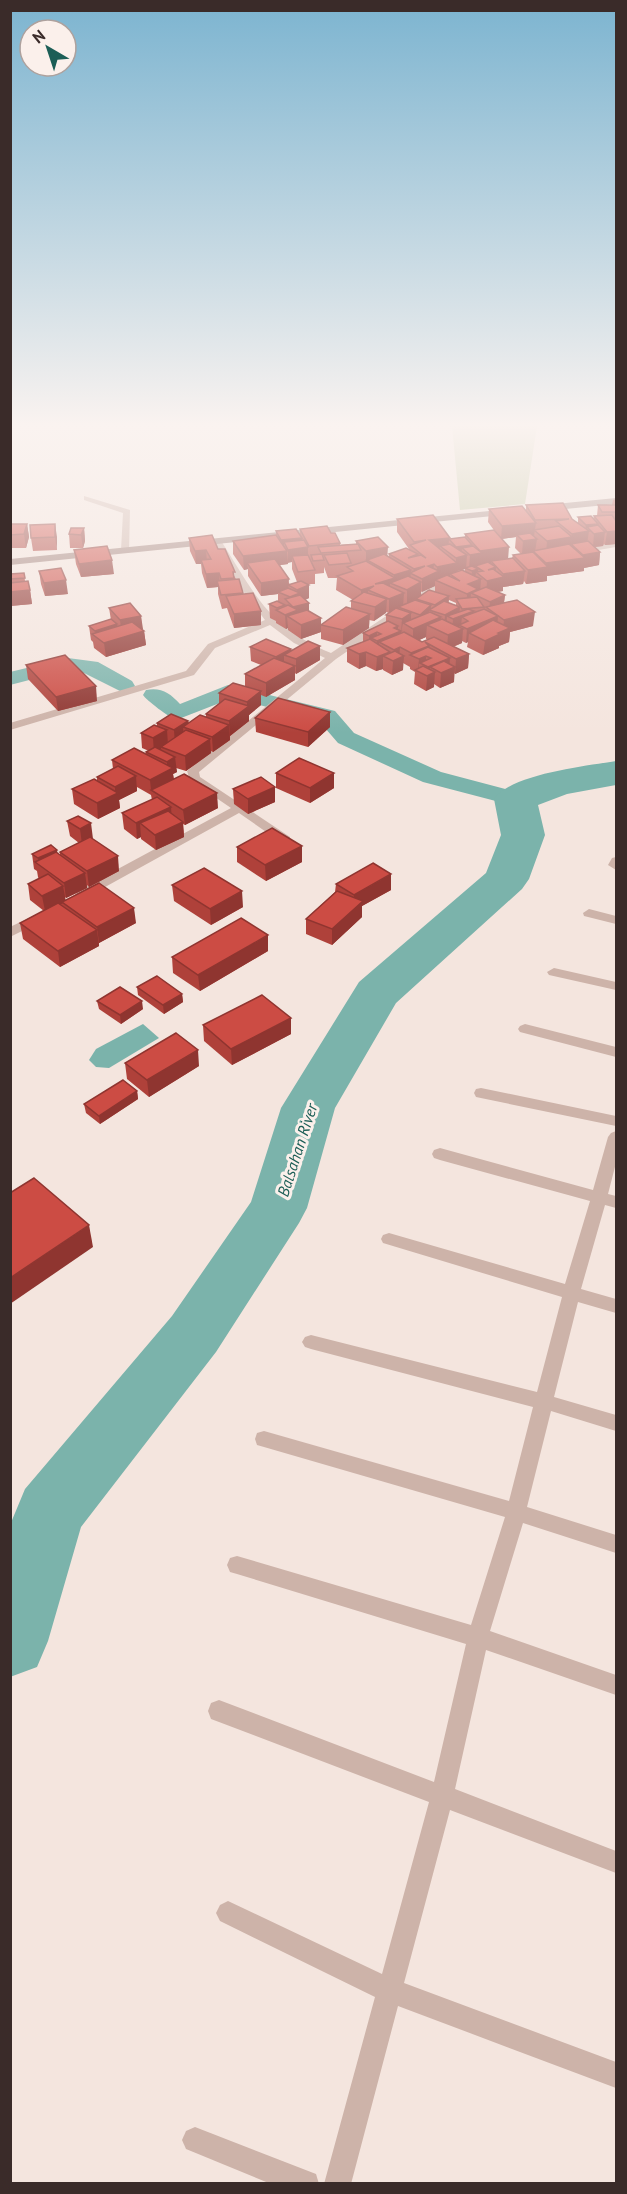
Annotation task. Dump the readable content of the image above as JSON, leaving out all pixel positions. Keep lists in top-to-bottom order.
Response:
{
  "water": ["Balsahan River"],
  "north": "top left"
}
